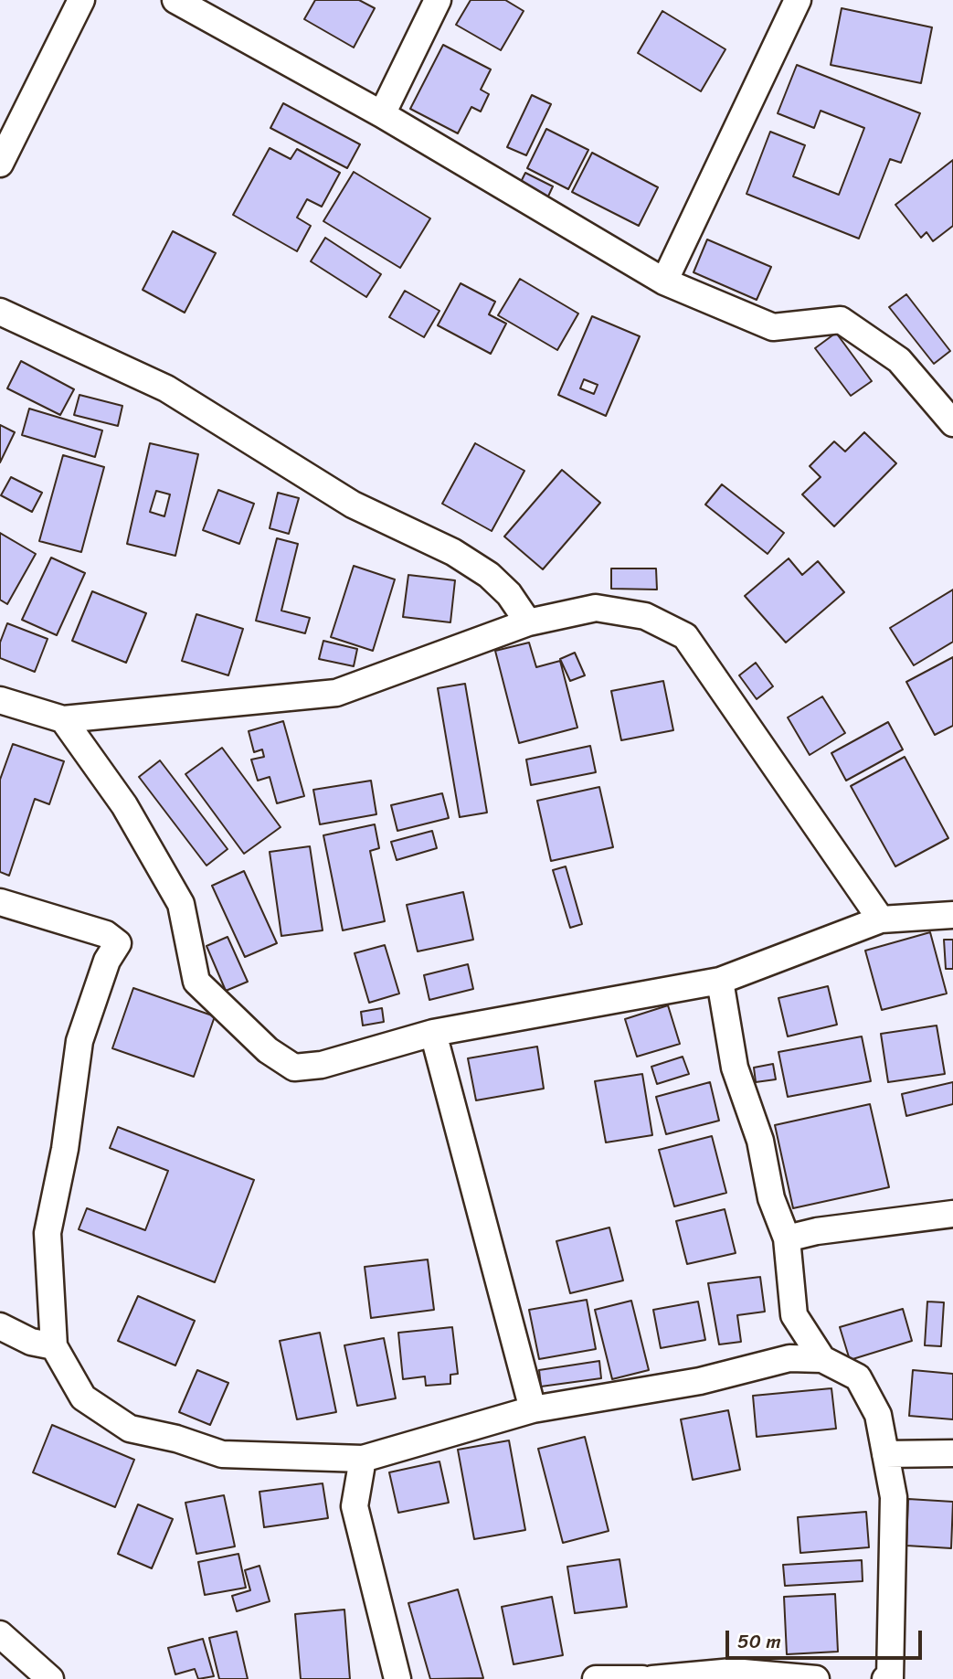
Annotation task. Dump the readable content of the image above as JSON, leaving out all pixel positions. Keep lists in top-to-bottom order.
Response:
{
  "scale_bar": "50 m"
}
